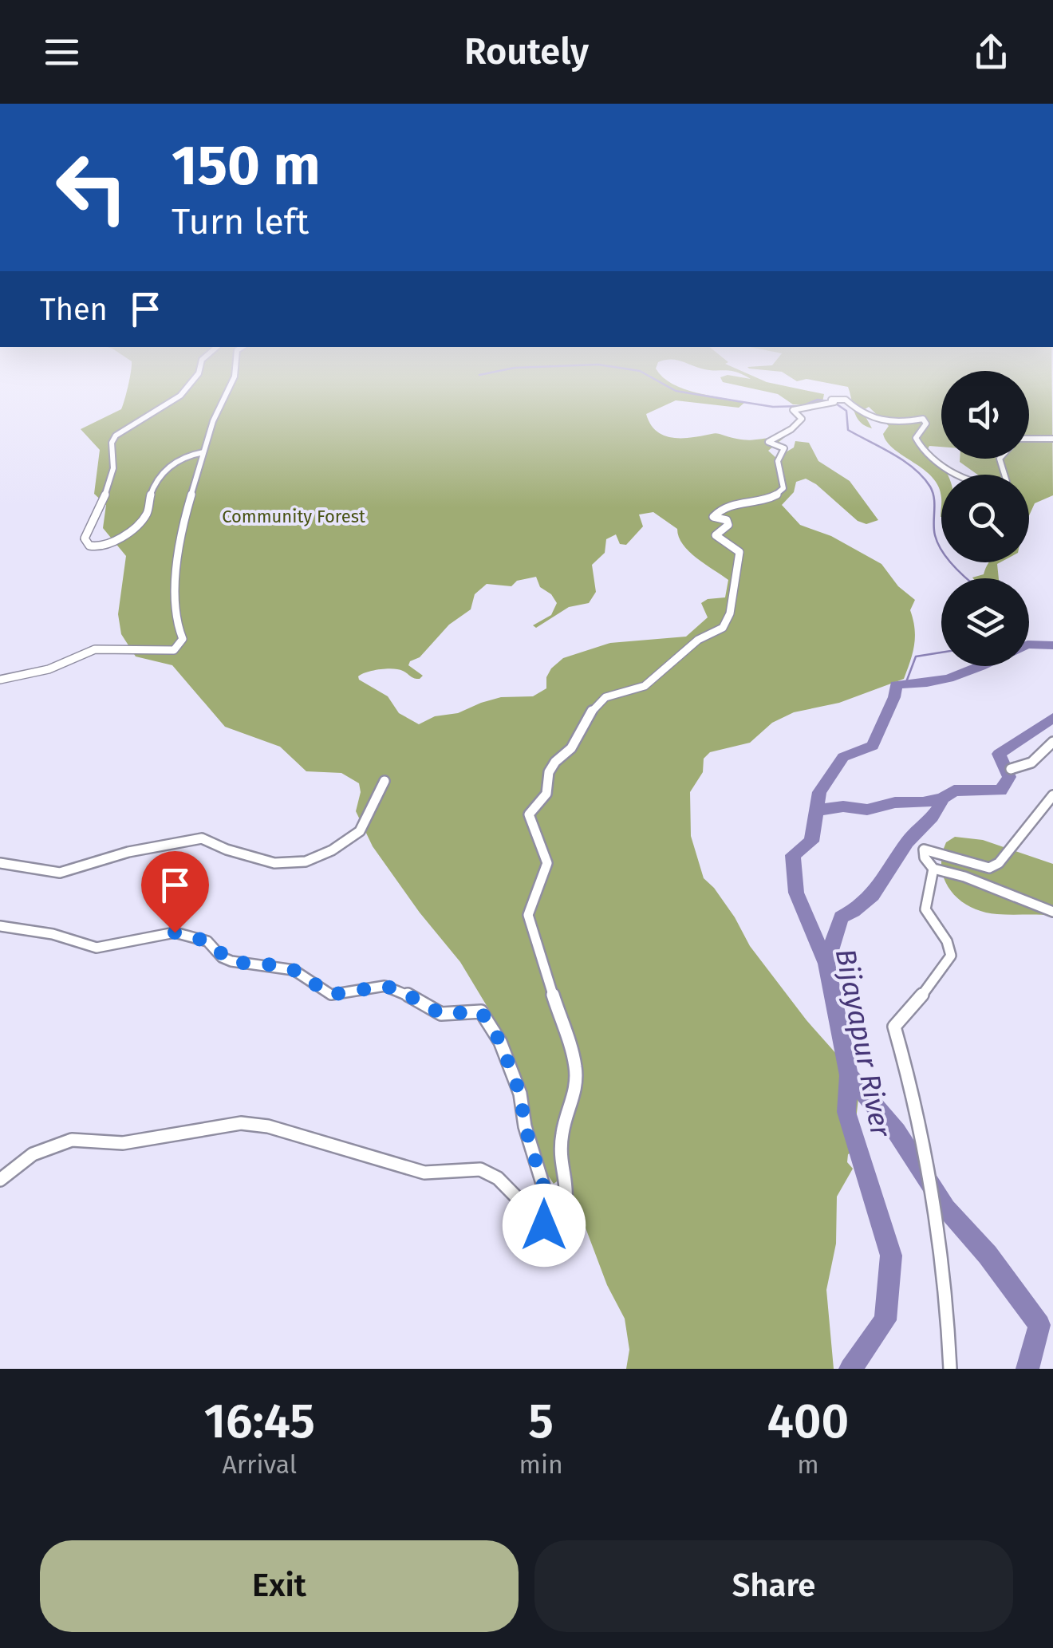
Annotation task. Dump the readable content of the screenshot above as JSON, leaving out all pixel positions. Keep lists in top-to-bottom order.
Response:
{
  "water": ["Bijayapur River"],
  "parks": ["Community Forest"],
  "page": {
    "header": "Routely",
    "turn": ["150 m", "Turn left"],
    "then": "Then",
    "eta": [
      "16:45",
      "Arrival",
      "5",
      "min",
      "400",
      "m"
    ],
    "buttons": ["Exit", "Share"]
  }
}
